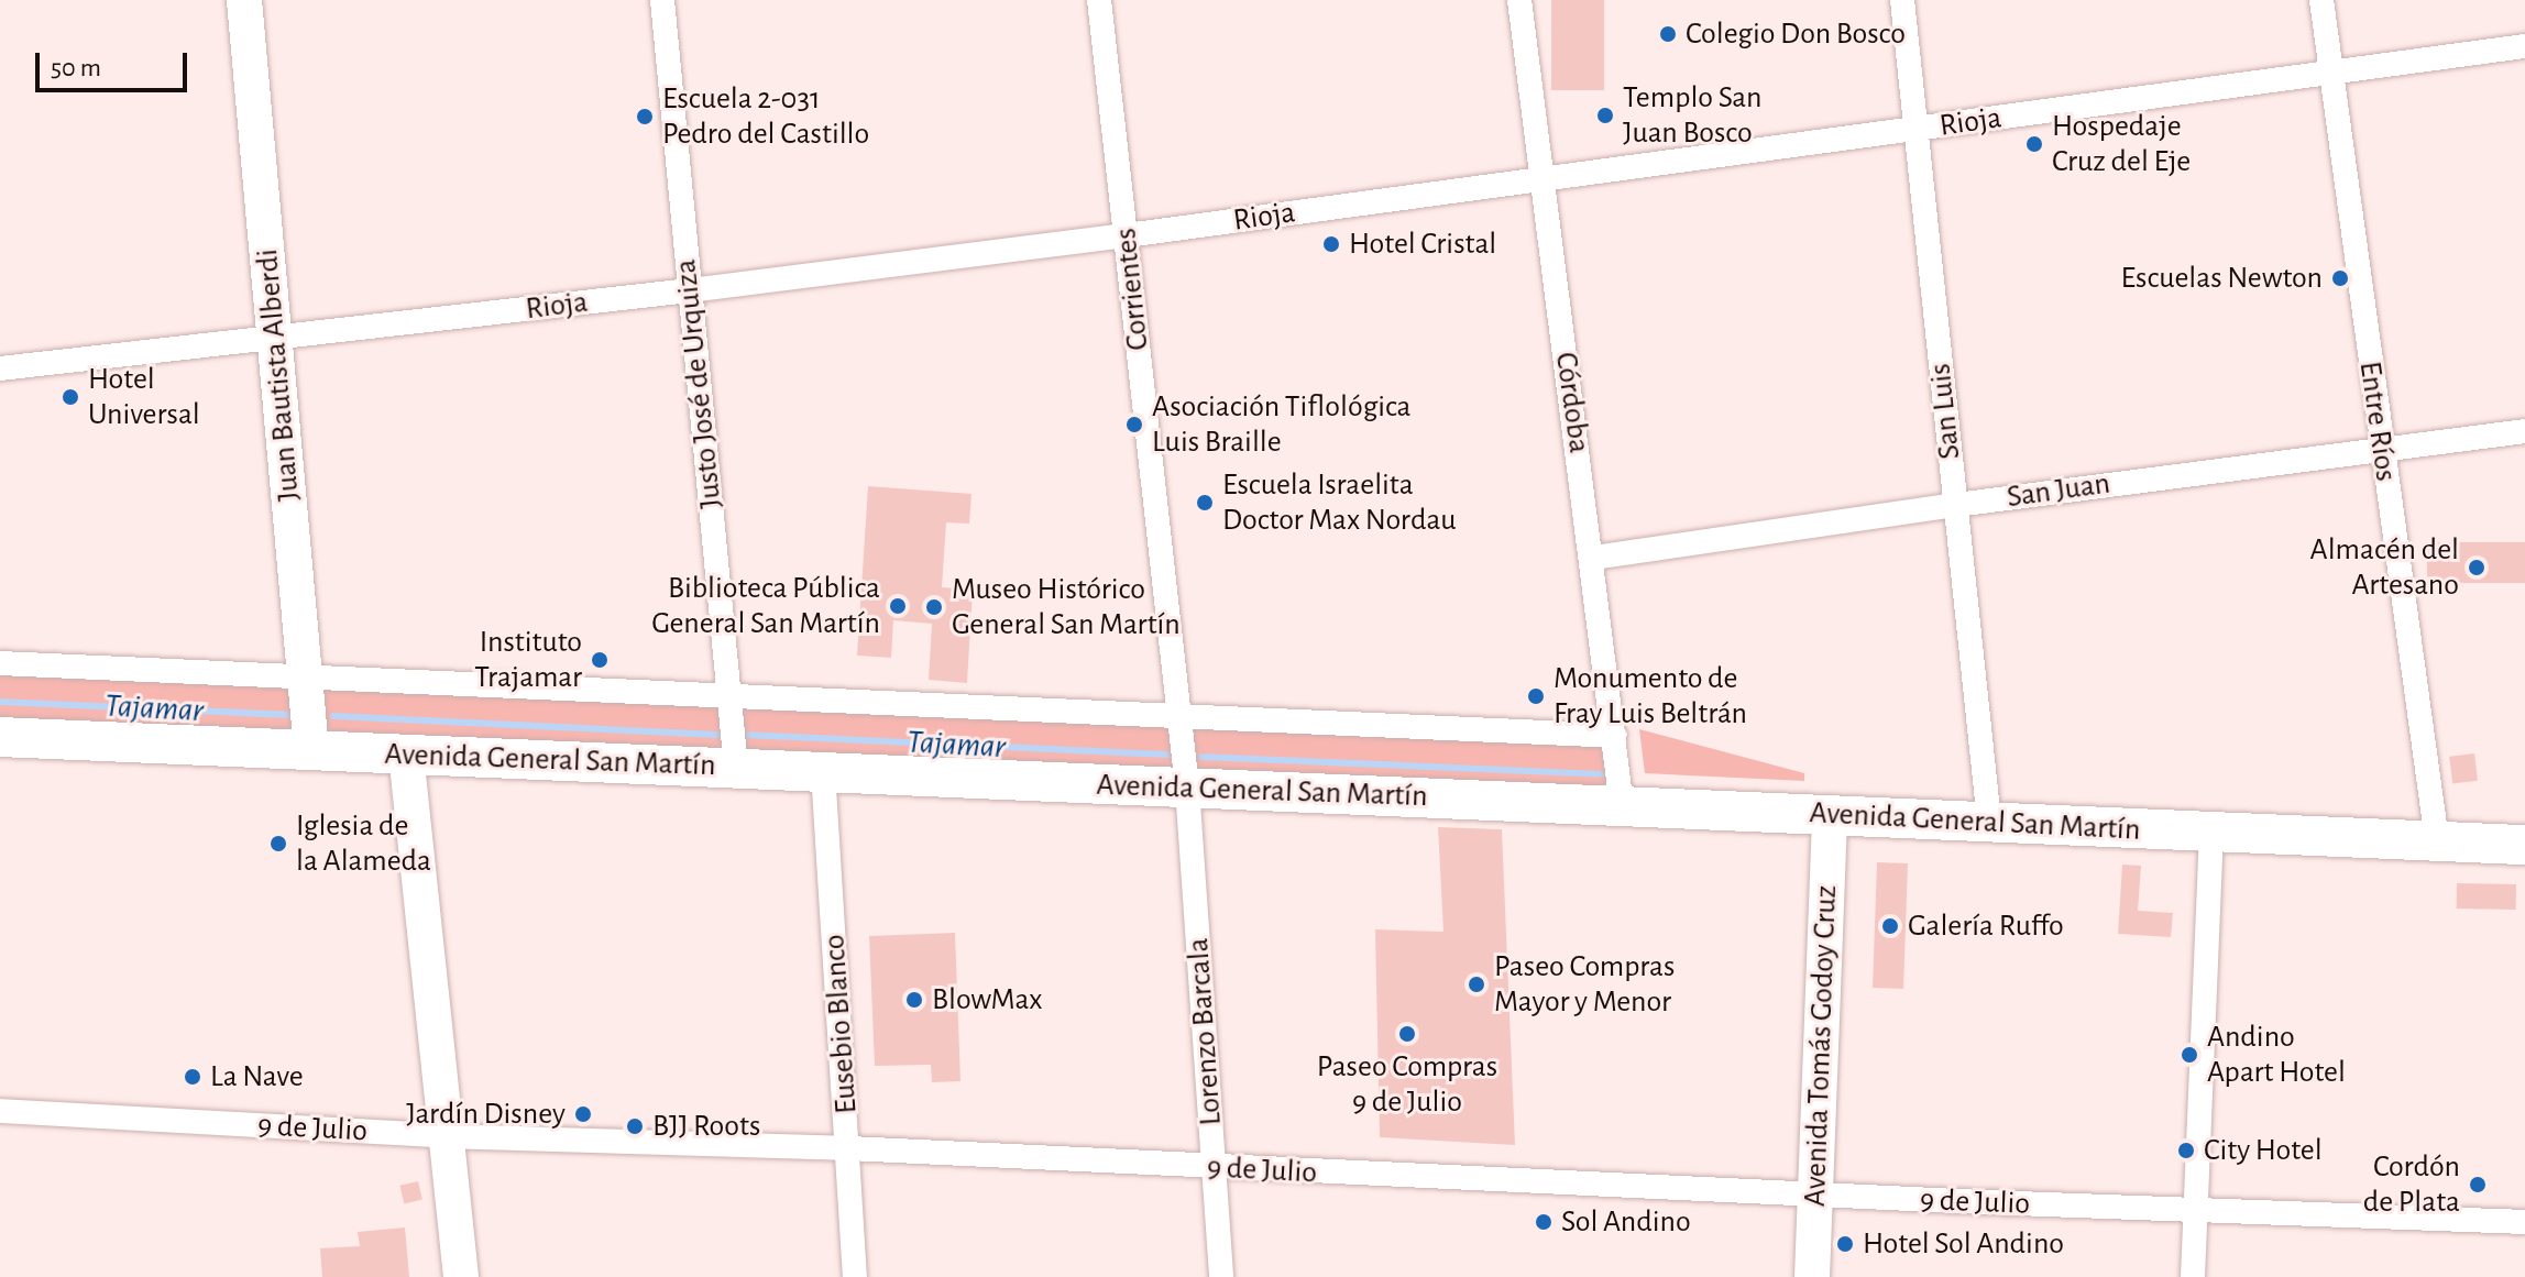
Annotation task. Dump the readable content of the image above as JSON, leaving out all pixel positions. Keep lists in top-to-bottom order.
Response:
{
  "streets": {
    "main road": ["Avenida General San Martín"],
    "street": [
      "Rioja",
      "Corrientes",
      "Juan Bautista Alberdi",
      "Justo José de Urquiza",
      "Córdoba",
      "San Luis",
      "Entre Ríos",
      "San Juan",
      "Eusebio Blanco",
      "Lorenzo Barcala",
      "Avenida Tomás Godoy Cruz",
      "9 de Julio"
    ]
  },
  "crossings": [
    ["Rioja", "Corrientes"],
    ["Rioja", "Juan Bautista Alberdi"],
    ["Rioja", "Justo José de Urquiza"],
    ["Rioja", "Córdoba"],
    ["Rioja", "San Luis"],
    ["Rioja", "Entre Ríos"],
    ["Corrientes", "Avenida General San Martín"],
    ["Corrientes", "Lorenzo Barcala"],
    ["Juan Bautista Alberdi", "Avenida General San Martín"],
    ["Justo José de Urquiza", "Avenida General San Martín"],
    ["Córdoba", "San Juan"],
    ["Córdoba", "Avenida General San Martín"],
    ["San Luis", "San Juan"],
    ["San Luis", "Avenida General San Martín"],
    ["Entre Ríos", "San Juan"],
    ["Entre Ríos", "Avenida General San Martín"],
    ["Avenida General San Martín", "Eusebio Blanco"],
    ["Avenida General San Martín", "Lorenzo Barcala"],
    ["Avenida General San Martín", "Avenida Tomás Godoy Cruz"],
    ["Eusebio Blanco", "9 de Julio"],
    ["Lorenzo Barcala", "9 de Julio"],
    ["Avenida Tomás Godoy Cruz", "9 de Julio"]
  ],
  "water": ["Tajamar"],
  "places": [
    "Colegio Don Bosco",
    "Templo San Juan Bosco",
    "Escuela 2-031 Pedro del Castillo",
    "Hospedaje Cruz del Eje",
    "Hotel Cristal",
    "Escuelas Newton",
    "Hotel Universal",
    "Asociación Tiflológica Luis Braille",
    "Escuela Israelita Doctor Max Nordau",
    "Almacén del Artesano",
    "Biblioteca Pública General San Martín",
    "Museo Histórico General San Martín",
    "Instituto Trajamar",
    "Monumento de Fray Luis Beltrán",
    "Iglesia de la Alameda",
    "Galería Ruffo",
    "Paseo Compras Mayor y Menor",
    "BlowMax",
    "Paseo Compras 9 de Julio",
    "Andino Apart Hotel",
    "La Nave",
    "Jardín Disney",
    "BJJ Roots",
    "City Hotel",
    "Cordón de Plata",
    "Sol Andino",
    "Hotel Sol Andino"
  ],
  "scale_bar": "50 m"
}
